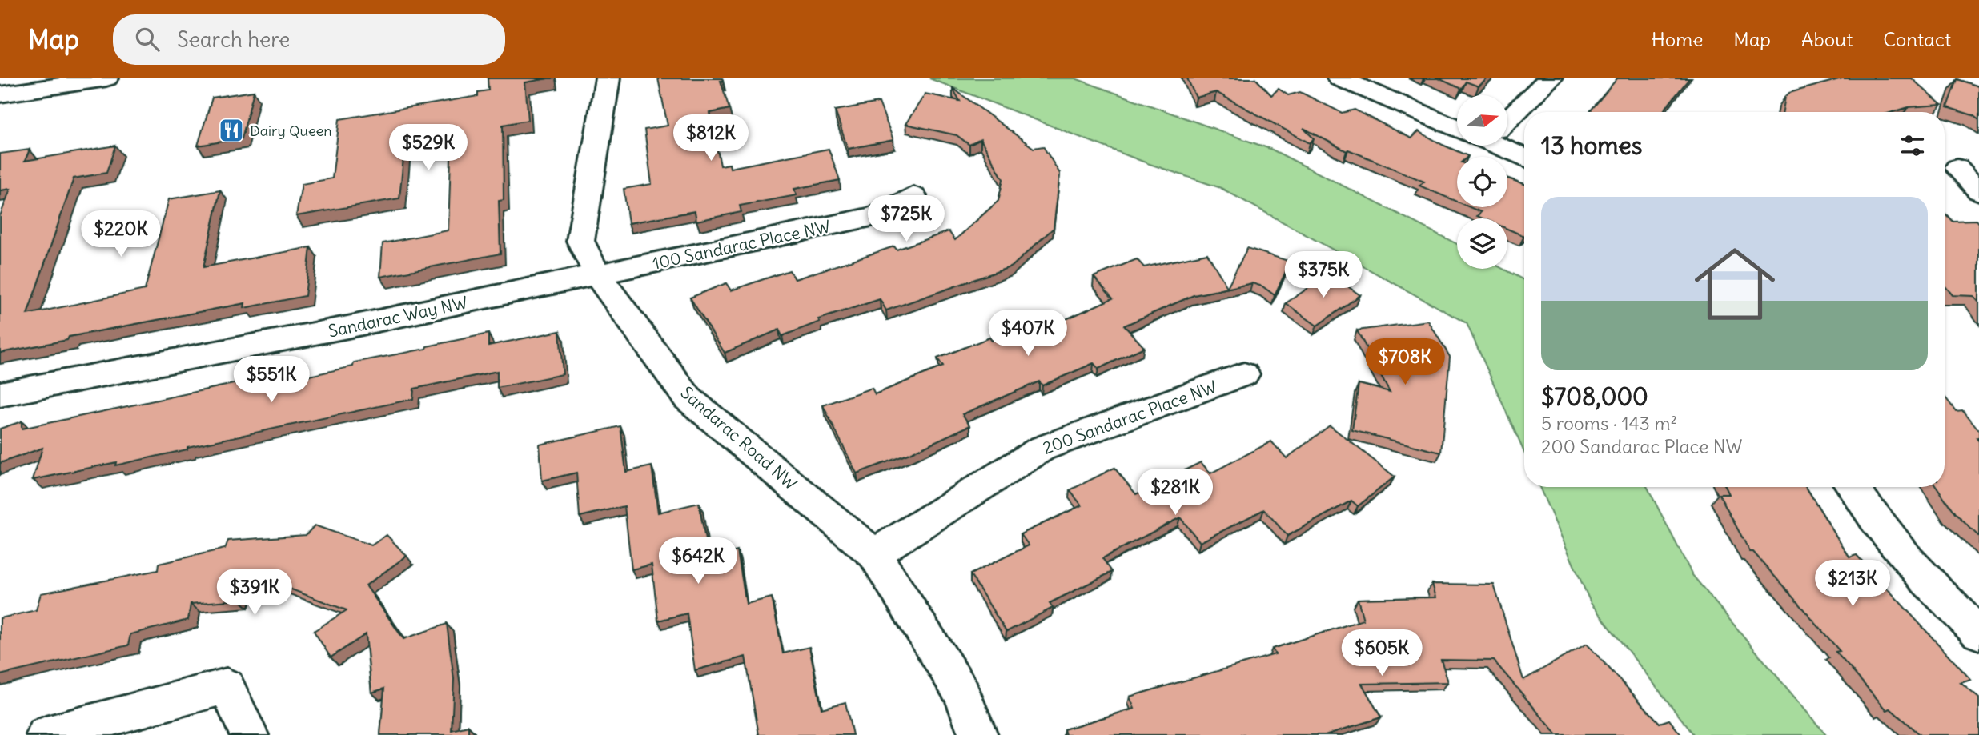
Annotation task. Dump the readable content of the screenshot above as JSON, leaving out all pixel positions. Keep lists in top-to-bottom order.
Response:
{
  "streets": {
    "street": [
      "100 Sandarac Place NW",
      "Sandarac Way NW",
      "200 Sandarac Place NW",
      "Sandarac Road NW"
    ]
  },
  "crossings": [
    ["100 Sandarac Place NW", "Sandarac Way NW"],
    ["100 Sandarac Place NW", "Sandarac Road NW"],
    ["Sandarac Way NW", "Sandarac Road NW"],
    ["200 Sandarac Place NW", "Sandarac Road NW"]
  ],
  "places": {
    "restaurant": ["Dairy Queen"]
  },
  "north": "right",
  "page": {
    "header": "Map",
    "search": "Search here",
    "nav": [
      "Home",
      "Map",
      "About",
      "Contact"
    ],
    "heading": "13 homes",
    "price": [
      "$812K",
      "$529K",
      "$725K",
      "$220K",
      "$375K",
      "$407K",
      "$708K",
      "$551K",
      "$281K",
      "$642K",
      "$213K",
      "$391K",
      "$605K"
    ],
    "list": [
      {
        "name": "$708,000",
        "note": "5 rooms · 143 m² · 200 Sandarac Place NW"
      }
    ]
  }
}
